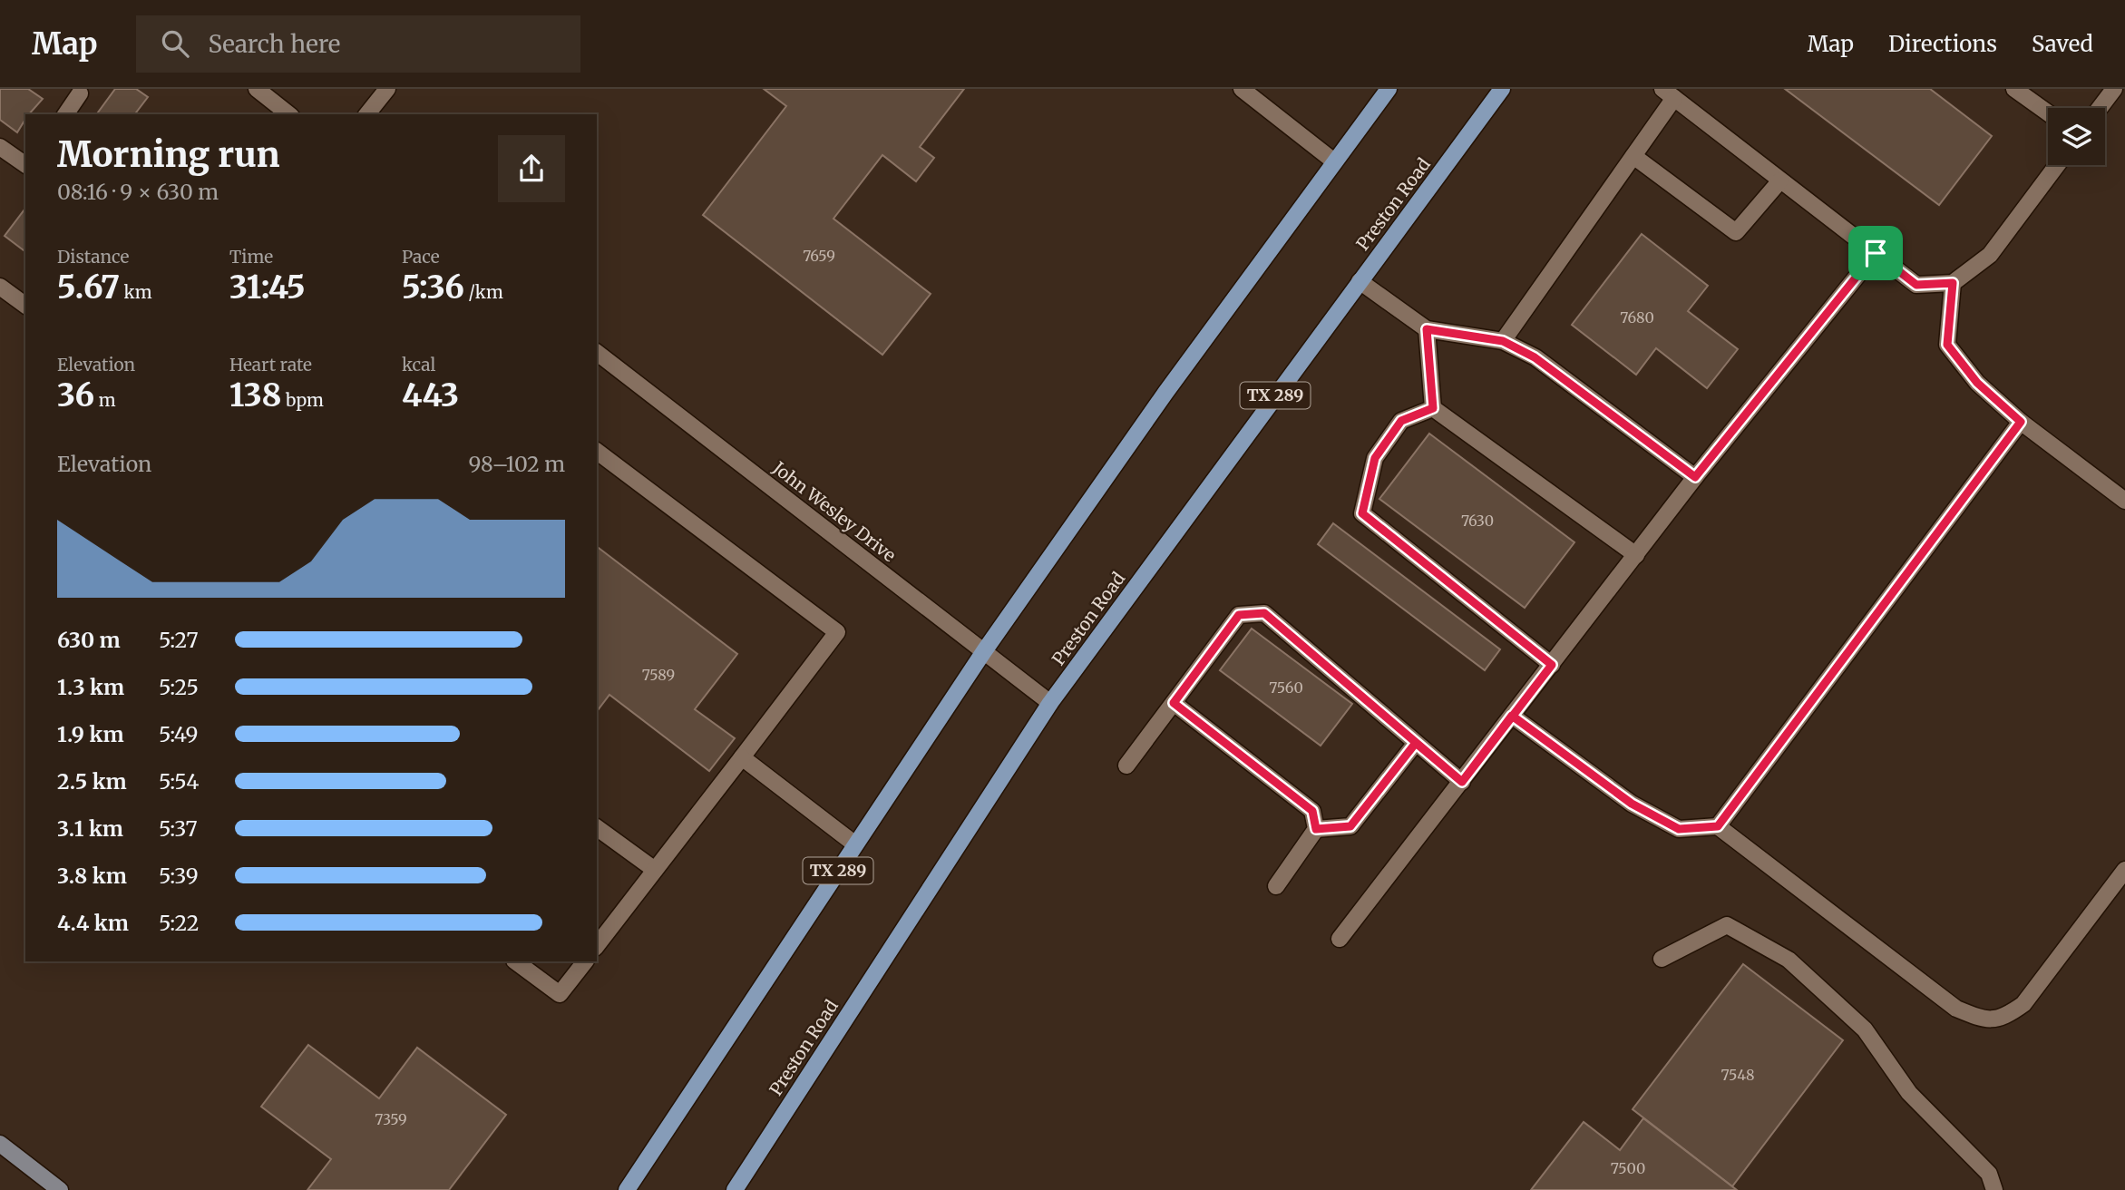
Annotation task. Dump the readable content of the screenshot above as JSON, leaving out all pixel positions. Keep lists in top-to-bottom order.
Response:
{
  "streets": {
    "main road": ["Preston Road", "TX 289"],
    "street": ["John Wesley Drive"]
  },
  "crossings": [
    ["Preston Road", "John Wesley Drive"],
    ["TX 289", "John Wesley Drive"]
  ],
  "house_numbers": [
    "7659",
    "7680",
    "7630",
    "7589",
    "7560",
    "7548",
    "7359",
    "7500"
  ],
  "page": {
    "header": "Map",
    "search": "Search here",
    "nav": ["Map", "Directions", "Saved"],
    "heading": ["Morning run", "08:16 · 9 × 630 m"],
    "stats": [
      ["Distance", "5.67 km"],
      ["Time", "31:45"],
      ["Pace", "5:36 /km"],
      ["Elevation", "36 m"],
      ["Heart rate", "138 bpm"],
      ["kcal", "443"]
    ],
    "chart": ["Elevation", "98–102 m"],
    "list": [
      {
        "name": "630 m",
        "note": "5:27"
      },
      {
        "name": "1.3 km",
        "note": "5:25"
      },
      {
        "name": "1.9 km",
        "note": "5:49"
      },
      {
        "name": "2.5 km",
        "note": "5:54"
      },
      {
        "name": "3.1 km",
        "note": "5:37"
      },
      {
        "name": "3.8 km",
        "note": "5:39"
      },
      {
        "name": "4.4 km",
        "note": "5:22"
      }
    ]
  }
}
